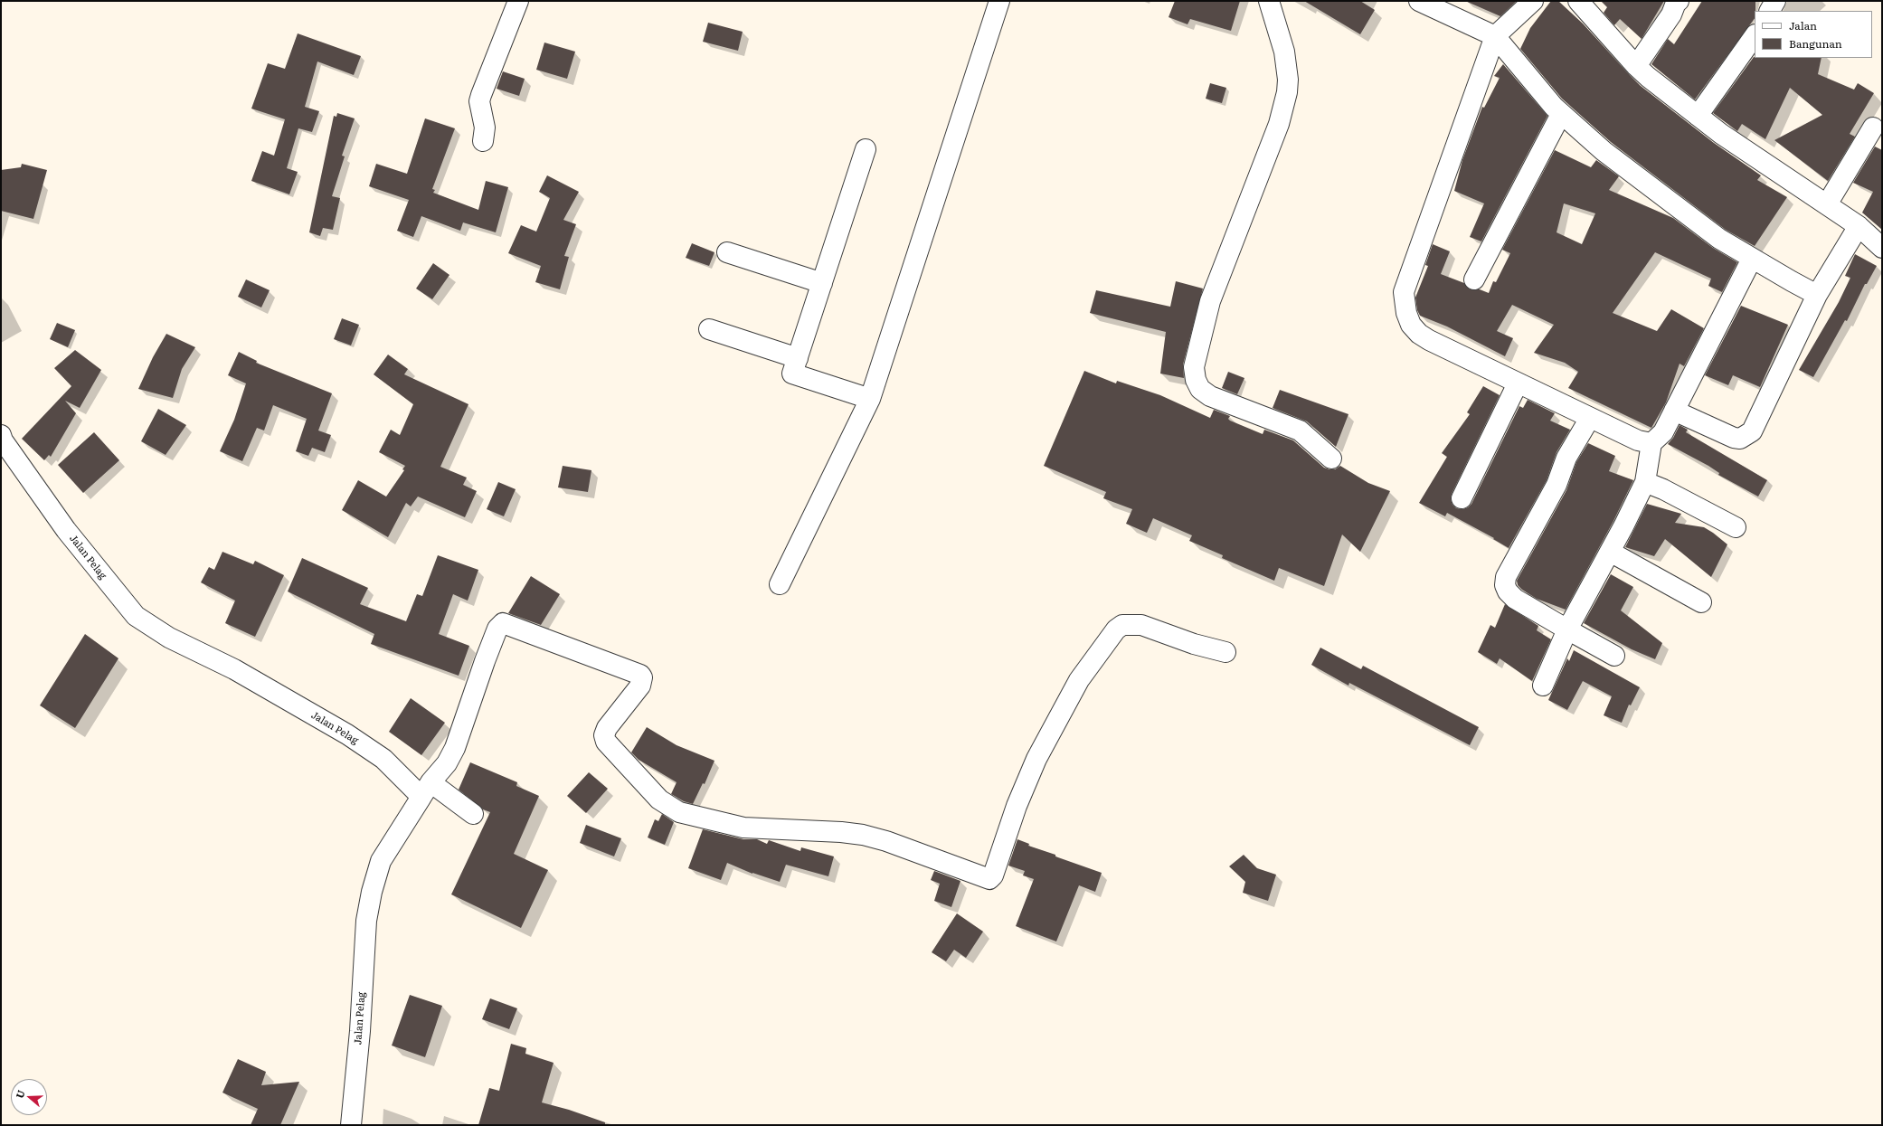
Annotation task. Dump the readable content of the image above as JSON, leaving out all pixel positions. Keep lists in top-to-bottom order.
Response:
{
  "streets": {
    "street": ["Jalan Pelag"]
  },
  "legend": ["Jalan", "Bangunan"],
  "north": "left"
}
